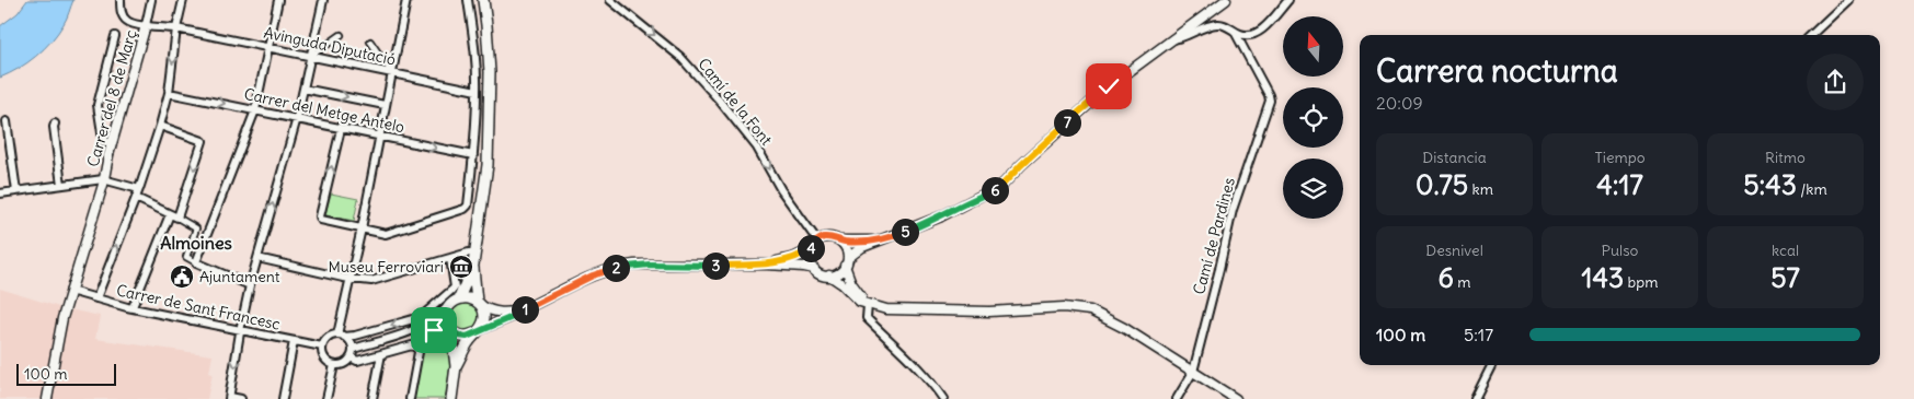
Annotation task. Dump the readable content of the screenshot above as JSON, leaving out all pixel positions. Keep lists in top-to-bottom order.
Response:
{
  "streets": {
    "street": [
      "Avinguda Diputació",
      "Carrer del 8 de Març",
      "Camí de la Font",
      "Carrer del Metge Antelo",
      "Camí de Pardines",
      "Carrer de Sant Francesc"
    ]
  },
  "crossings": [
    ["Avinguda Diputació", "Carrer del 8 de Març"],
    ["Carrer del 8 de Març", "Carrer de Sant Francesc"]
  ],
  "one_way": ["Camí de la Font", "Carrer del Metge Antelo"],
  "districts": ["Almoines"],
  "places": {
    "museum": ["Museu Ferroviari"],
    "public building": ["Ajuntament"]
  },
  "scale_bar": "100 m",
  "north": "top",
  "page": {
    "heading": ["Carrera nocturna", "20:09"],
    "pins": [
      "7",
      "6",
      "5",
      "4",
      "3",
      "2",
      "1"
    ],
    "stats": [
      ["Distancia", "0.75 km"],
      ["Tiempo", "4:17"],
      ["Ritmo", "5:43 /km"],
      ["Desnivel", "6 m"],
      ["Pulso", "143 bpm"],
      ["kcal", "57"]
    ],
    "list": [
      {
        "name": "100 m",
        "note": "5:17"
      }
    ],
    "scale": "100 m"
  }
}
